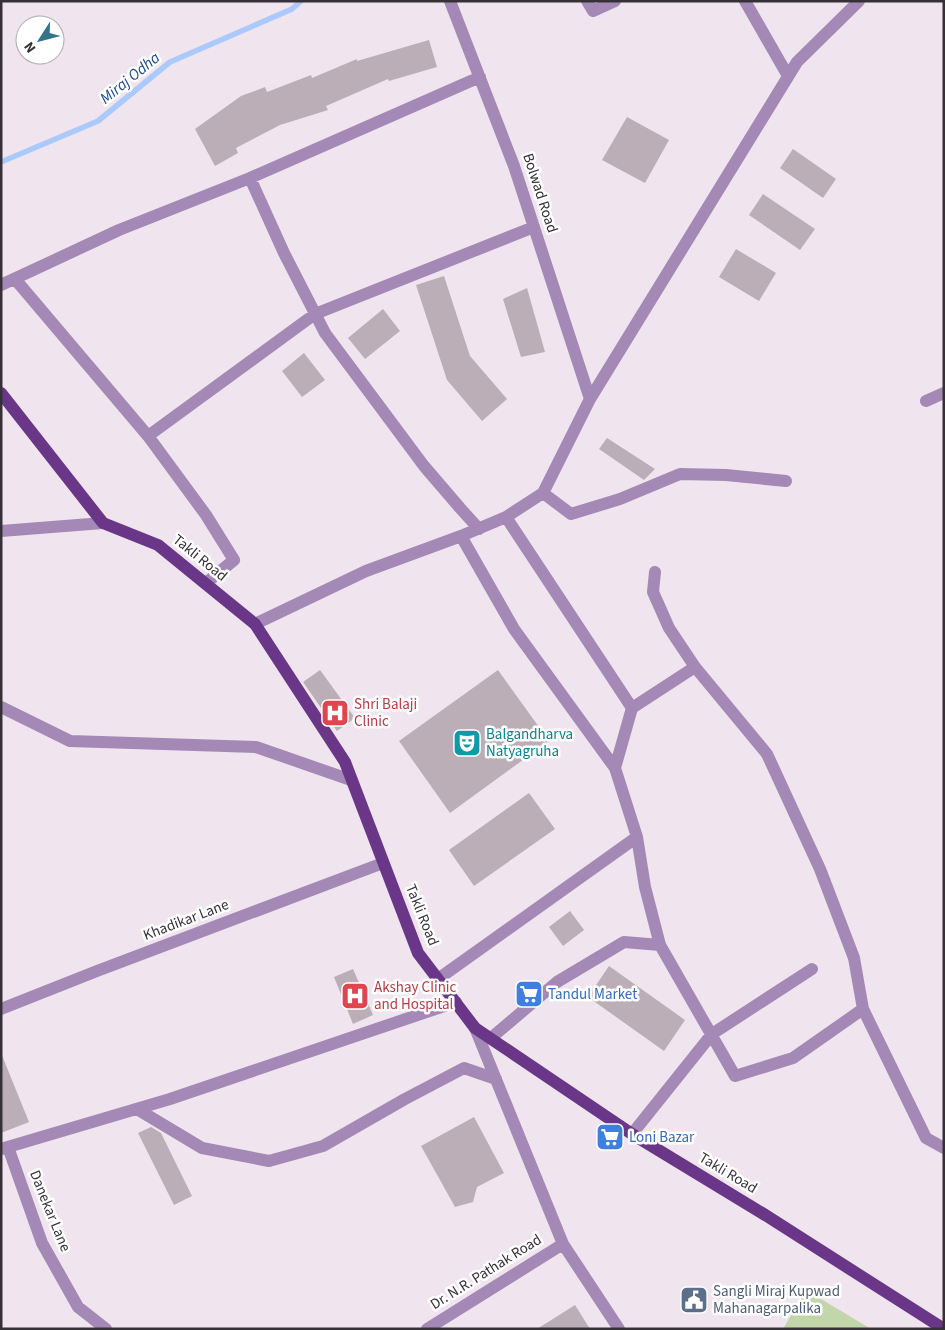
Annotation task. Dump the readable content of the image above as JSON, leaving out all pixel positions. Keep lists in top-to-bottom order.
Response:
{
  "streets": {
    "main road": ["Takli Road"],
    "street": [
      "Bolwad Road",
      "Khadikar Lane",
      "Danekar Lane",
      "Dr. N.R. Pathak Road"
    ]
  },
  "crossings": [
    ["Takli Road", "Khadikar Lane"]
  ],
  "water": ["Miraj Odha"],
  "places": {
    "hospital": ["Shri Balaji Clinic", "Akshay Clinic and Hospital"],
    "theatre": ["Balgandharva Natyagruha"],
    "supermarket": ["Tandul Market", "Loni Bazar"],
    "public building": ["Sangli Miraj Kupwad Mahanagarpalika"]
  },
  "north": "bottom left"
}
